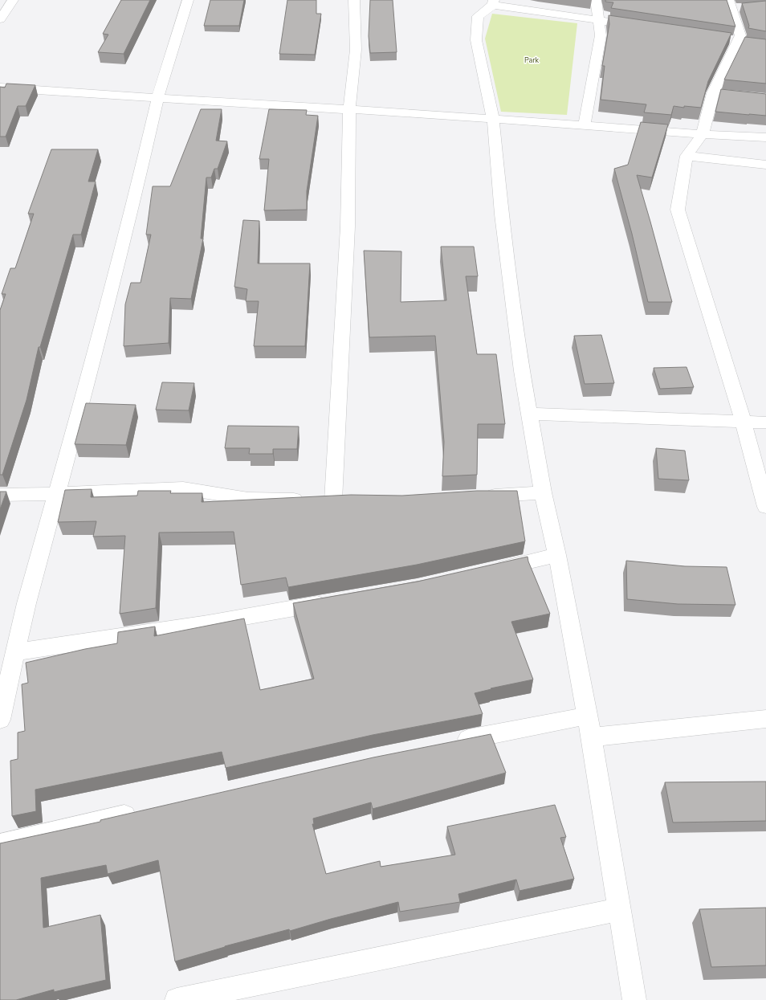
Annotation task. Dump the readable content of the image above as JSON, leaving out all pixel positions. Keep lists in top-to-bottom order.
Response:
{
  "parks": ["Park"]
}
